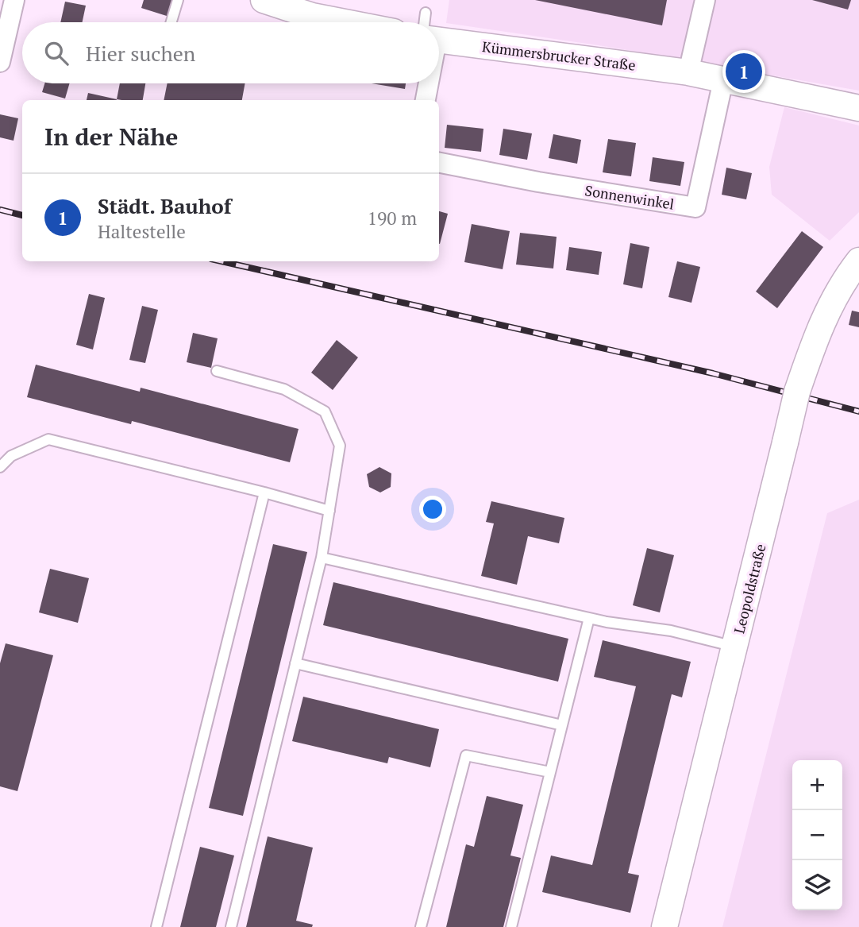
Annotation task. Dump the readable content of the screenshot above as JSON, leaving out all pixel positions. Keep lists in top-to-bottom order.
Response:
{
  "streets": {
    "street": ["Kümmersbrucker Straße", "Sonnenwinkel", "Leopoldstraße"]
  },
  "crossings": [
    ["Kümmersbrucker Straße", "Sonnenwinkel"]
  ],
  "page": {
    "search": "Hier suchen",
    "pins": "1",
    "heading": "In der Nähe",
    "list": [
      {
        "mark": "1",
        "name": "Städt. Bauhof",
        "note": "Haltestelle",
        "value": "190 m"
      }
    ],
    "map_buttons": ["+", "−"]
  }
}
